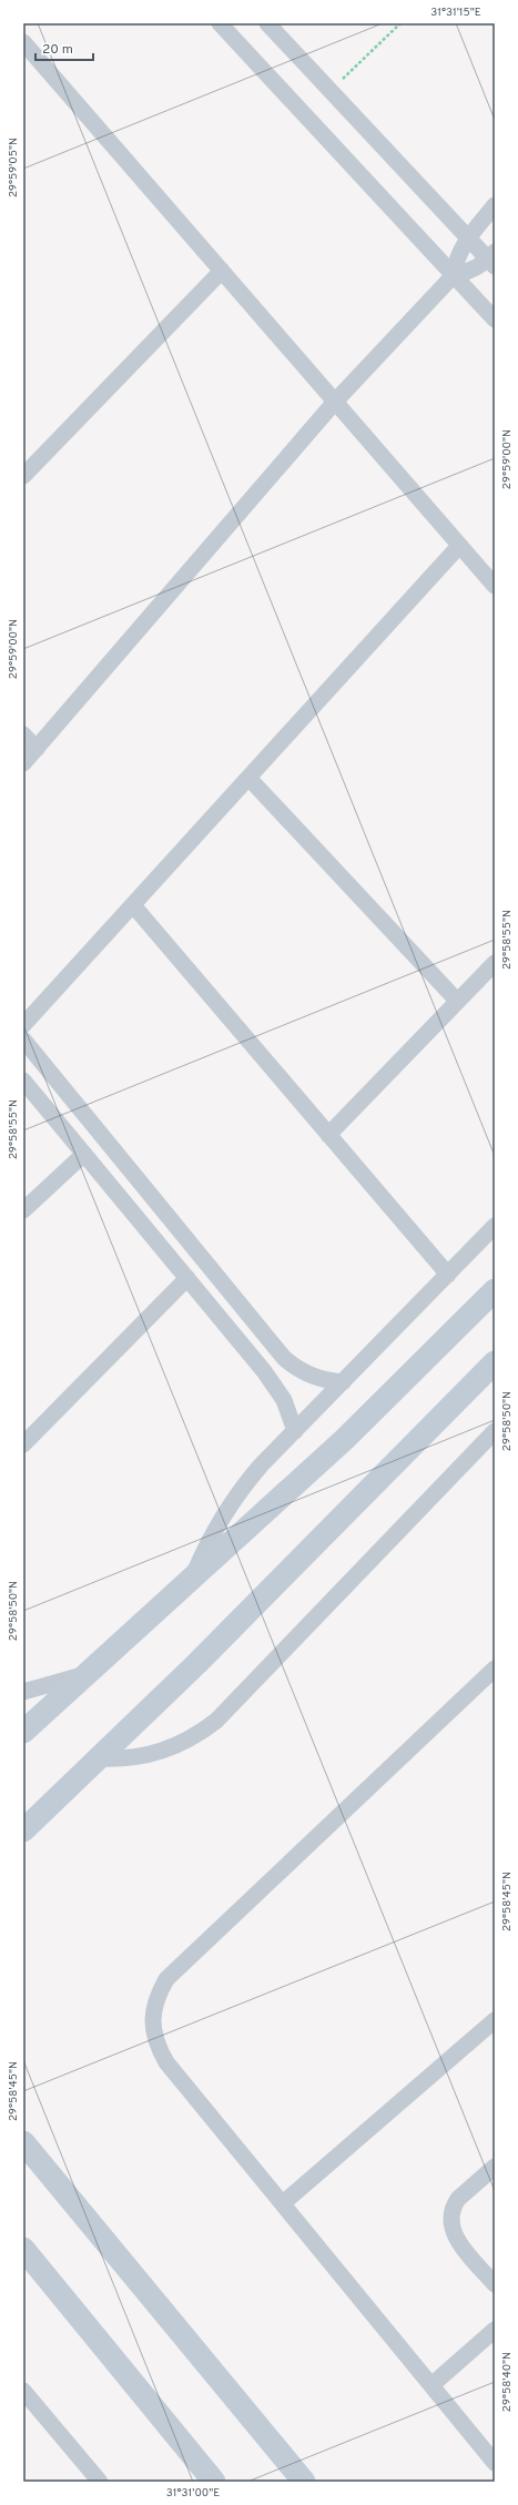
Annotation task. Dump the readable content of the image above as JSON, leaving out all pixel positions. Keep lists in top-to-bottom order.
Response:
{
  "scale_bar": "20 m",
  "coordinates": [
    "31°31'15\"E",
    "29°59'05\"N",
    "29°59'00\"N",
    "29°58'55\"N",
    "29°58'50\"N",
    "29°58'45\"N",
    "29°58'40\"N",
    "31°31'00\"E"
  ]
}
